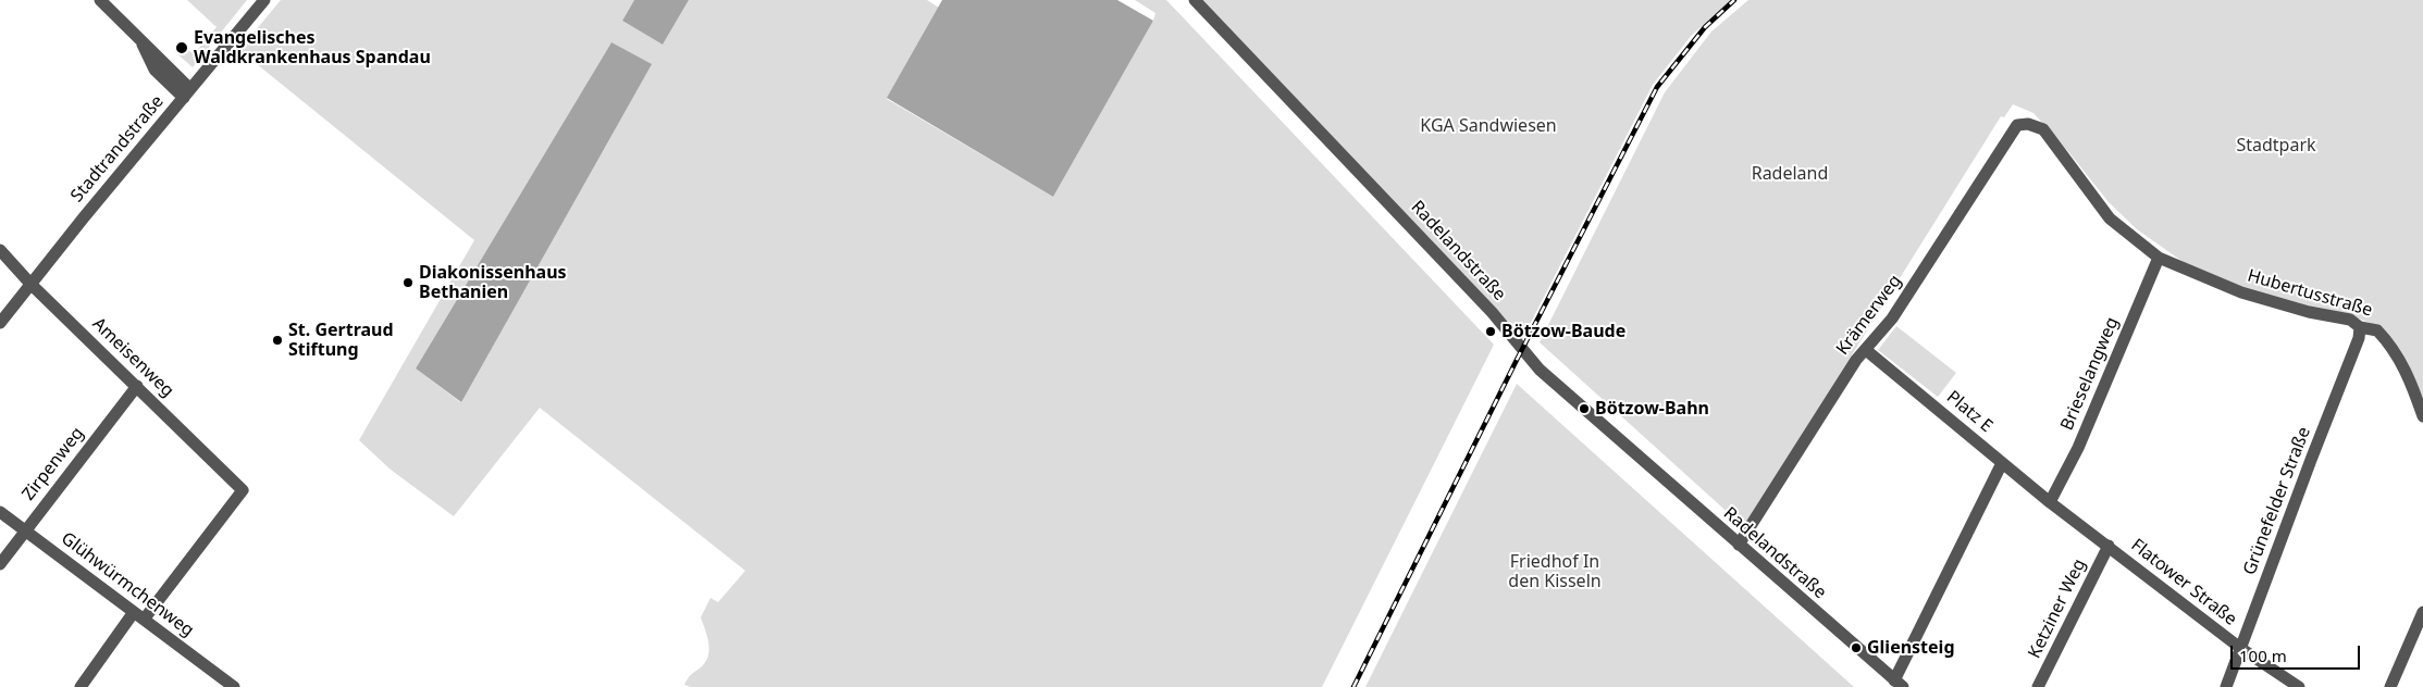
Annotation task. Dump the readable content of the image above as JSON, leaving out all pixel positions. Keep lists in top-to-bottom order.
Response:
{
  "streets": {
    "street": [
      "Stadtrandstraße",
      "Radelandstraße",
      "Hubertusstraße",
      "Krämerweg",
      "Ameisenweg",
      "Brieselangweg",
      "Platz E",
      "Zirpenweg",
      "Grünefelder Straße",
      "Flatower Straße",
      "Glühwürmchenweg",
      "Ketziner Weg"
    ]
  },
  "crossings": [
    ["Stadtrandstraße", "Ameisenweg"],
    ["Radelandstraße", "Krämerweg"],
    ["Hubertusstraße", "Krämerweg"],
    ["Hubertusstraße", "Brieselangweg"],
    ["Hubertusstraße", "Grünefelder Straße"],
    ["Krämerweg", "Platz E"],
    ["Ameisenweg", "Zirpenweg"],
    ["Ameisenweg", "Glühwürmchenweg"],
    ["Brieselangweg", "Platz E"],
    ["Brieselangweg", "Flatower Straße"],
    ["Platz E", "Flatower Straße"],
    ["Zirpenweg", "Glühwürmchenweg"],
    ["Grünefelder Straße", "Flatower Straße"],
    ["Flatower Straße", "Ketziner Weg"]
  ],
  "parks": [
    "KGA Sandwiesen",
    "Stadtpark",
    "Radeland",
    "Friedhof In den Kisseln"
  ],
  "places": [
    "Evangelisches Waldkrankenhaus Spandau",
    "Diakonissenhaus Bethanien",
    "Bötzow-Baude",
    "St. Gertraud Stiftung",
    "Bötzow-Bahn",
    "Gliensteig"
  ],
  "scale_bar": "100 m"
}
